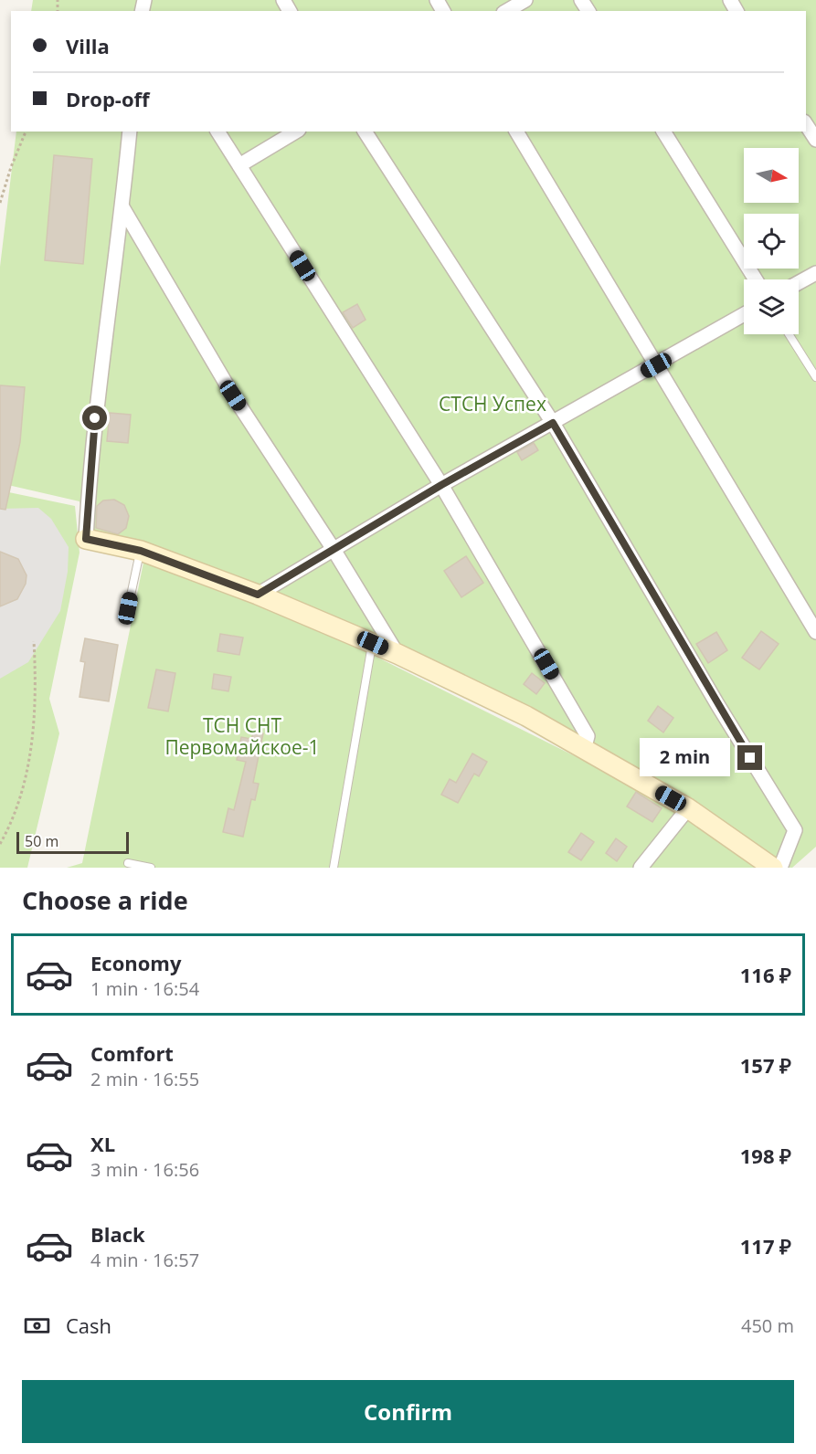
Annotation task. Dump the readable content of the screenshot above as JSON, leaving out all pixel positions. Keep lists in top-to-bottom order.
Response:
{
  "parks": ["СТСН Успех", "ТСН СНТ Первомайское-1"],
  "scale_bar": "50 m",
  "north": "right",
  "page": {
    "banner": ["Villa", "Drop-off"],
    "bubble": "2 min",
    "scale": "50 m",
    "heading": "Choose a ride",
    "list": [
      {
        "name": "Economy",
        "note": "1 min · 16:54",
        "value": "116 ₽"
      },
      {
        "name": "Comfort",
        "note": "2 min · 16:55",
        "value": "157 ₽"
      },
      {
        "name": "XL",
        "note": "3 min · 16:56",
        "value": "198 ₽"
      },
      {
        "name": "Black",
        "note": "4 min · 16:57",
        "value": "117 ₽"
      }
    ],
    "pay": ["Cash", "450 m"],
    "buttons": "Confirm"
  }
}
